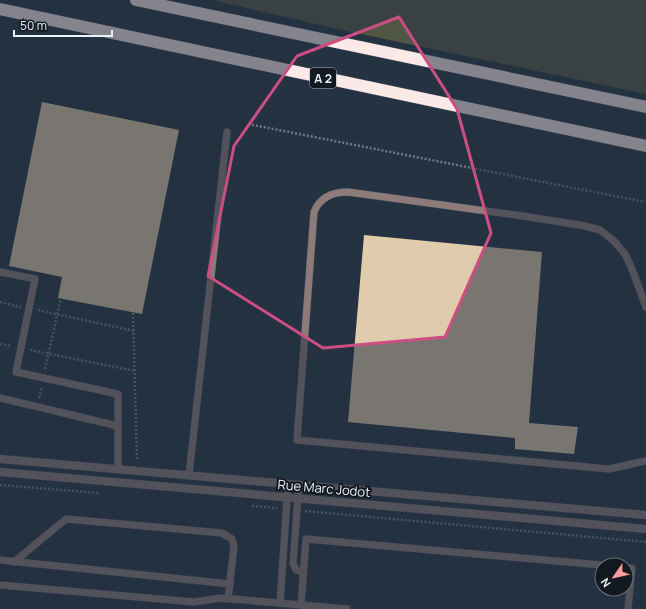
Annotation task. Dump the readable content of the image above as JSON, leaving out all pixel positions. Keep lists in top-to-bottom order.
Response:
{
  "streets": {
    "highway": ["A 2"],
    "street": ["Rue Marc Jodot"]
  },
  "scale_bar": "50 m",
  "north": "bottom left"
}
